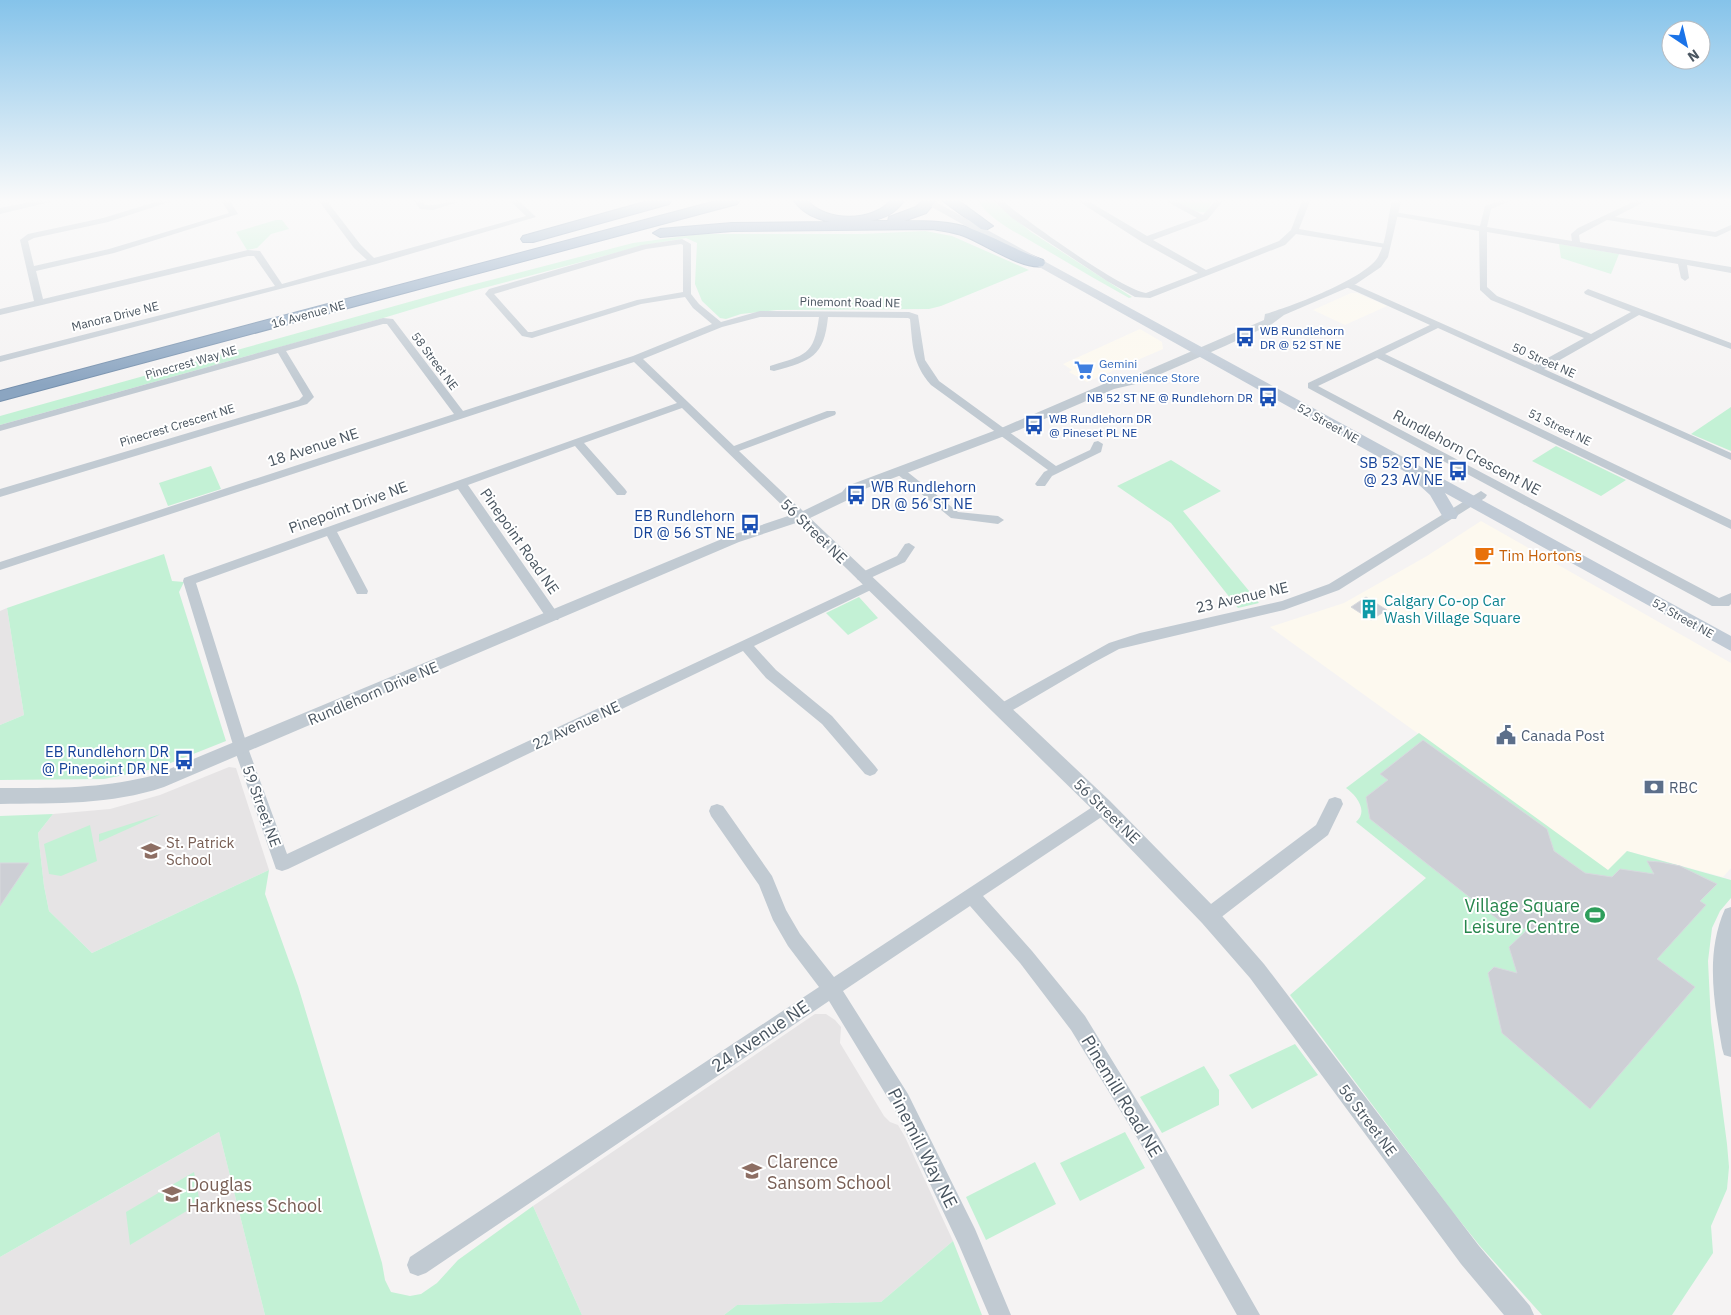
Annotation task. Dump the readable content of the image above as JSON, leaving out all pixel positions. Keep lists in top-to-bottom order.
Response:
{
  "streets": {
    "highway": ["16 Avenue NE"],
    "main road": ["52 Street NE"],
    "street": [
      "Pinemont Road NE",
      "Manora Drive NE",
      "50 Street NE",
      "58 Street NE",
      "Pinecrest Way NE",
      "Pinecrest Crescent NE",
      "51 Street NE",
      "18 Avenue NE",
      "Rundlehorn Crescent NE",
      "Pinepoint Drive NE",
      "56 Street NE",
      "Pinepoint Road NE",
      "23 Avenue NE",
      "Rundlehorn Drive NE",
      "22 Avenue NE",
      "59 Street NE",
      "24 Avenue NE",
      "Pinemill Road NE",
      "Pinemill Way NE"
    ]
  },
  "crossings": [
    ["Pinemont Road NE", "18 Avenue NE"],
    ["Pinemont Road NE", "56 Street NE"],
    ["Pinemont Road NE", "Rundlehorn Drive NE"],
    ["50 Street NE", "Rundlehorn Crescent NE"],
    ["50 Street NE", "Rundlehorn Drive NE"],
    ["58 Street NE", "Pinecrest Way NE"],
    ["58 Street NE", "18 Avenue NE"],
    ["Pinecrest Way NE", "Pinecrest Crescent NE"],
    ["52 Street NE", "23 Avenue NE"],
    ["52 Street NE", "Rundlehorn Drive NE"],
    ["51 Street NE", "Rundlehorn Crescent NE"],
    ["18 Avenue NE", "56 Street NE"],
    ["Pinepoint Drive NE", "56 Street NE"],
    ["Pinepoint Drive NE", "Pinepoint Road NE"],
    ["Pinepoint Drive NE", "Rundlehorn Drive NE"],
    ["Pinepoint Drive NE", "59 Street NE"],
    ["56 Street NE", "23 Avenue NE"],
    ["56 Street NE", "Rundlehorn Drive NE"],
    ["56 Street NE", "22 Avenue NE"],
    ["56 Street NE", "24 Avenue NE"],
    ["Pinepoint Road NE", "Rundlehorn Drive NE"],
    ["Rundlehorn Drive NE", "59 Street NE"],
    ["22 Avenue NE", "59 Street NE"],
    ["24 Avenue NE", "Pinemill Road NE"],
    ["24 Avenue NE", "Pinemill Way NE"]
  ],
  "places": {
    "bus stop": [
      "WB Rundlehorn DR @ 52 ST NE",
      "NB 52 ST NE @ Rundlehorn DR",
      "WB Rundlehorn DR @ Pineset PL NE",
      "SB 52 ST NE @ 23 AV NE",
      "WB Rundlehorn DR @ 56 ST NE",
      "EB Rundlehorn DR @ 56 ST NE",
      "EB Rundlehorn DR @ Pinepoint DR NE"
    ],
    "supermarket": ["Gemini Convenience Store"],
    "cafe": ["Tim Hortons"],
    "building": ["Calgary Co-op Car Wash Village Square"],
    "public building": ["Canada Post"],
    "bank": ["RBC"],
    "school or university": ["St. Patrick School", "Clarence Sansom School", "Douglas Harkness School"],
    "sports": ["Village Square Leisure Centre"]
  },
  "north": "bottom right"
}
